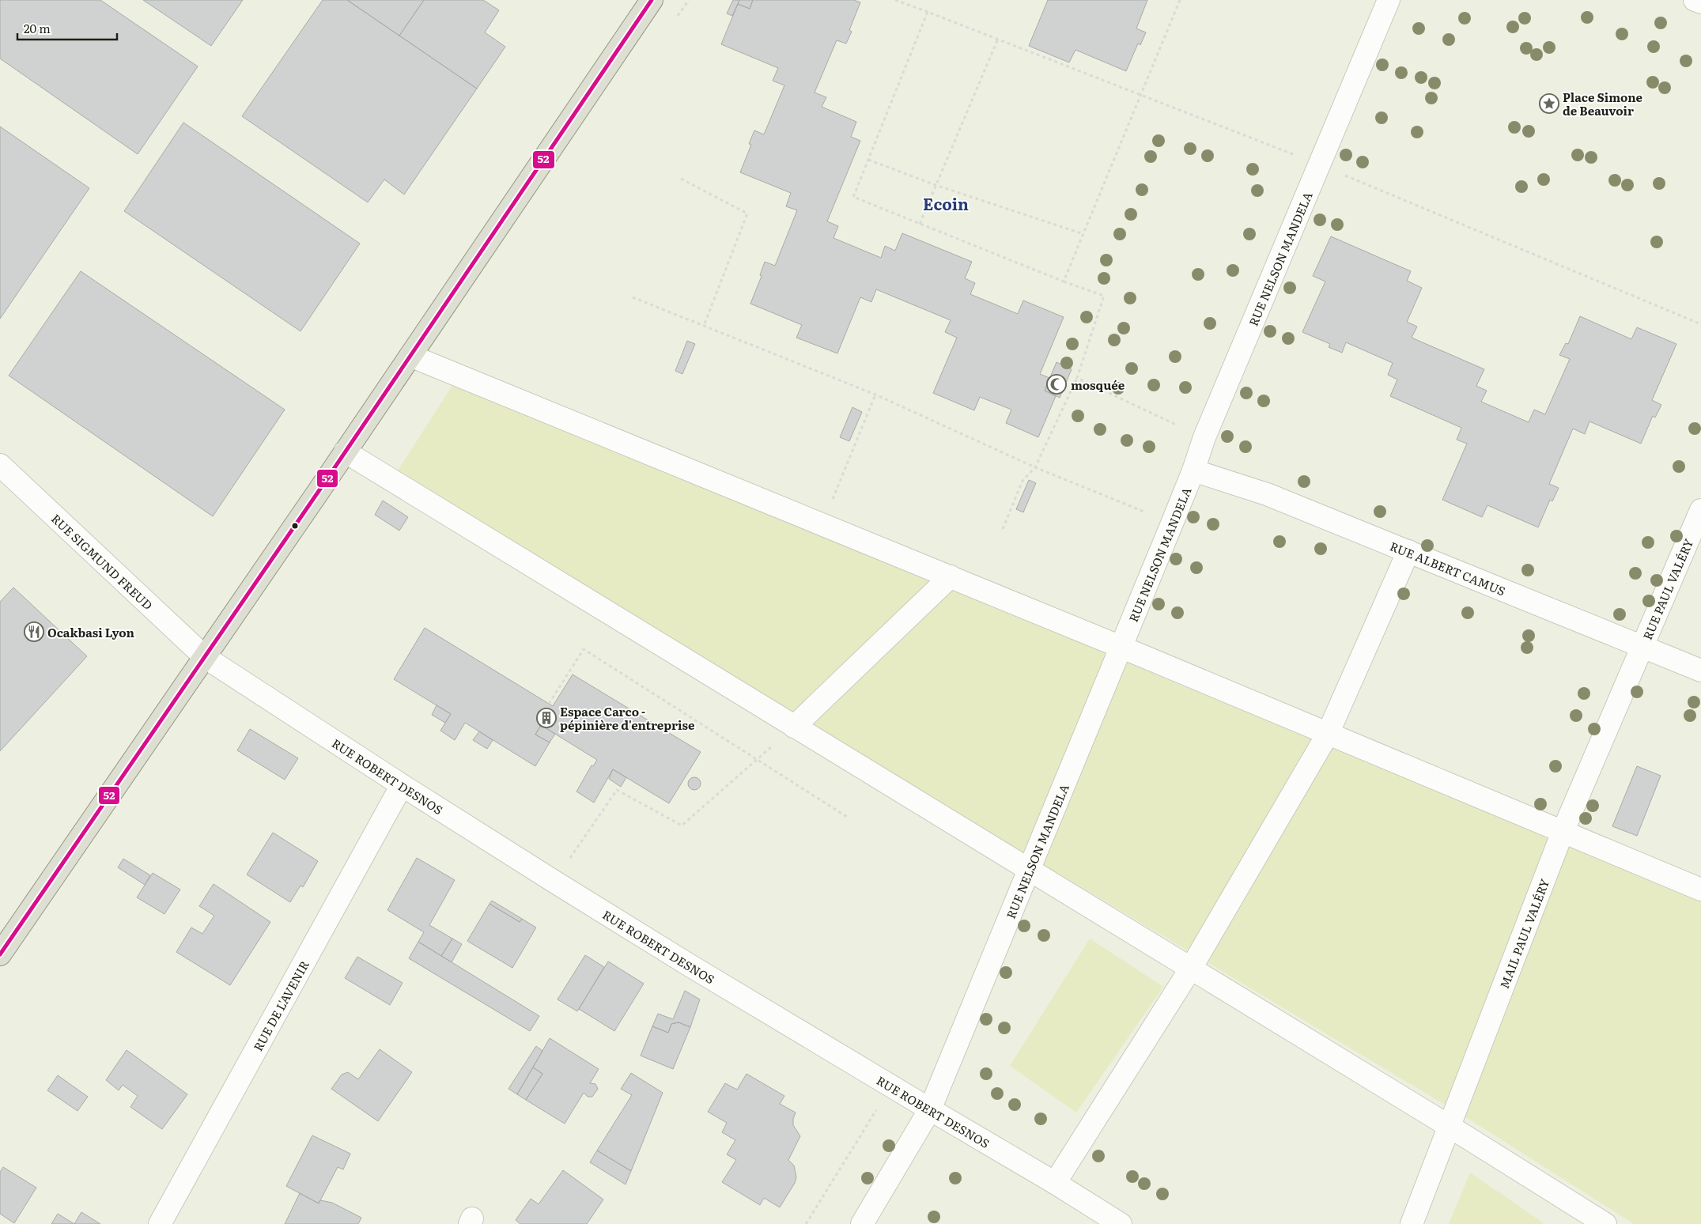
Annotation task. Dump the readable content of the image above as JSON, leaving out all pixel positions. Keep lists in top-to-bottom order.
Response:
{
  "streets": {
    "street": [
      "RUE NELSON MANDELA",
      "RUE SIGMUND FREUD",
      "RUE ALBERT CAMUS",
      "RUE PAUL VALÉRY",
      "RUE ROBERT DESNOS",
      "MAIL PAUL VALÉRY",
      "RUE DE L'AVENIR"
    ]
  },
  "crossings": [
    ["RUE NELSON MANDELA", "RUE ALBERT CAMUS"],
    ["RUE NELSON MANDELA", "RUE ROBERT DESNOS"],
    ["RUE SIGMUND FREUD", "RUE ROBERT DESNOS"],
    ["RUE ALBERT CAMUS", "RUE PAUL VALÉRY"],
    ["RUE ALBERT CAMUS", "MAIL PAUL VALÉRY"],
    ["RUE PAUL VALÉRY", "MAIL PAUL VALÉRY"],
    ["RUE ROBERT DESNOS", "RUE DE L'AVENIR"]
  ],
  "districts": ["Ecoin"],
  "places": {
    "place": ["Place Simone de Beauvoir"],
    "mosque": ["mosquée"],
    "restaurant": ["Ocakbasi Lyon"],
    "building": ["Espace Carco - pépinière d'entreprise"]
  },
  "lines": ["transit line 52"],
  "scale_bar": "20 m"
}
